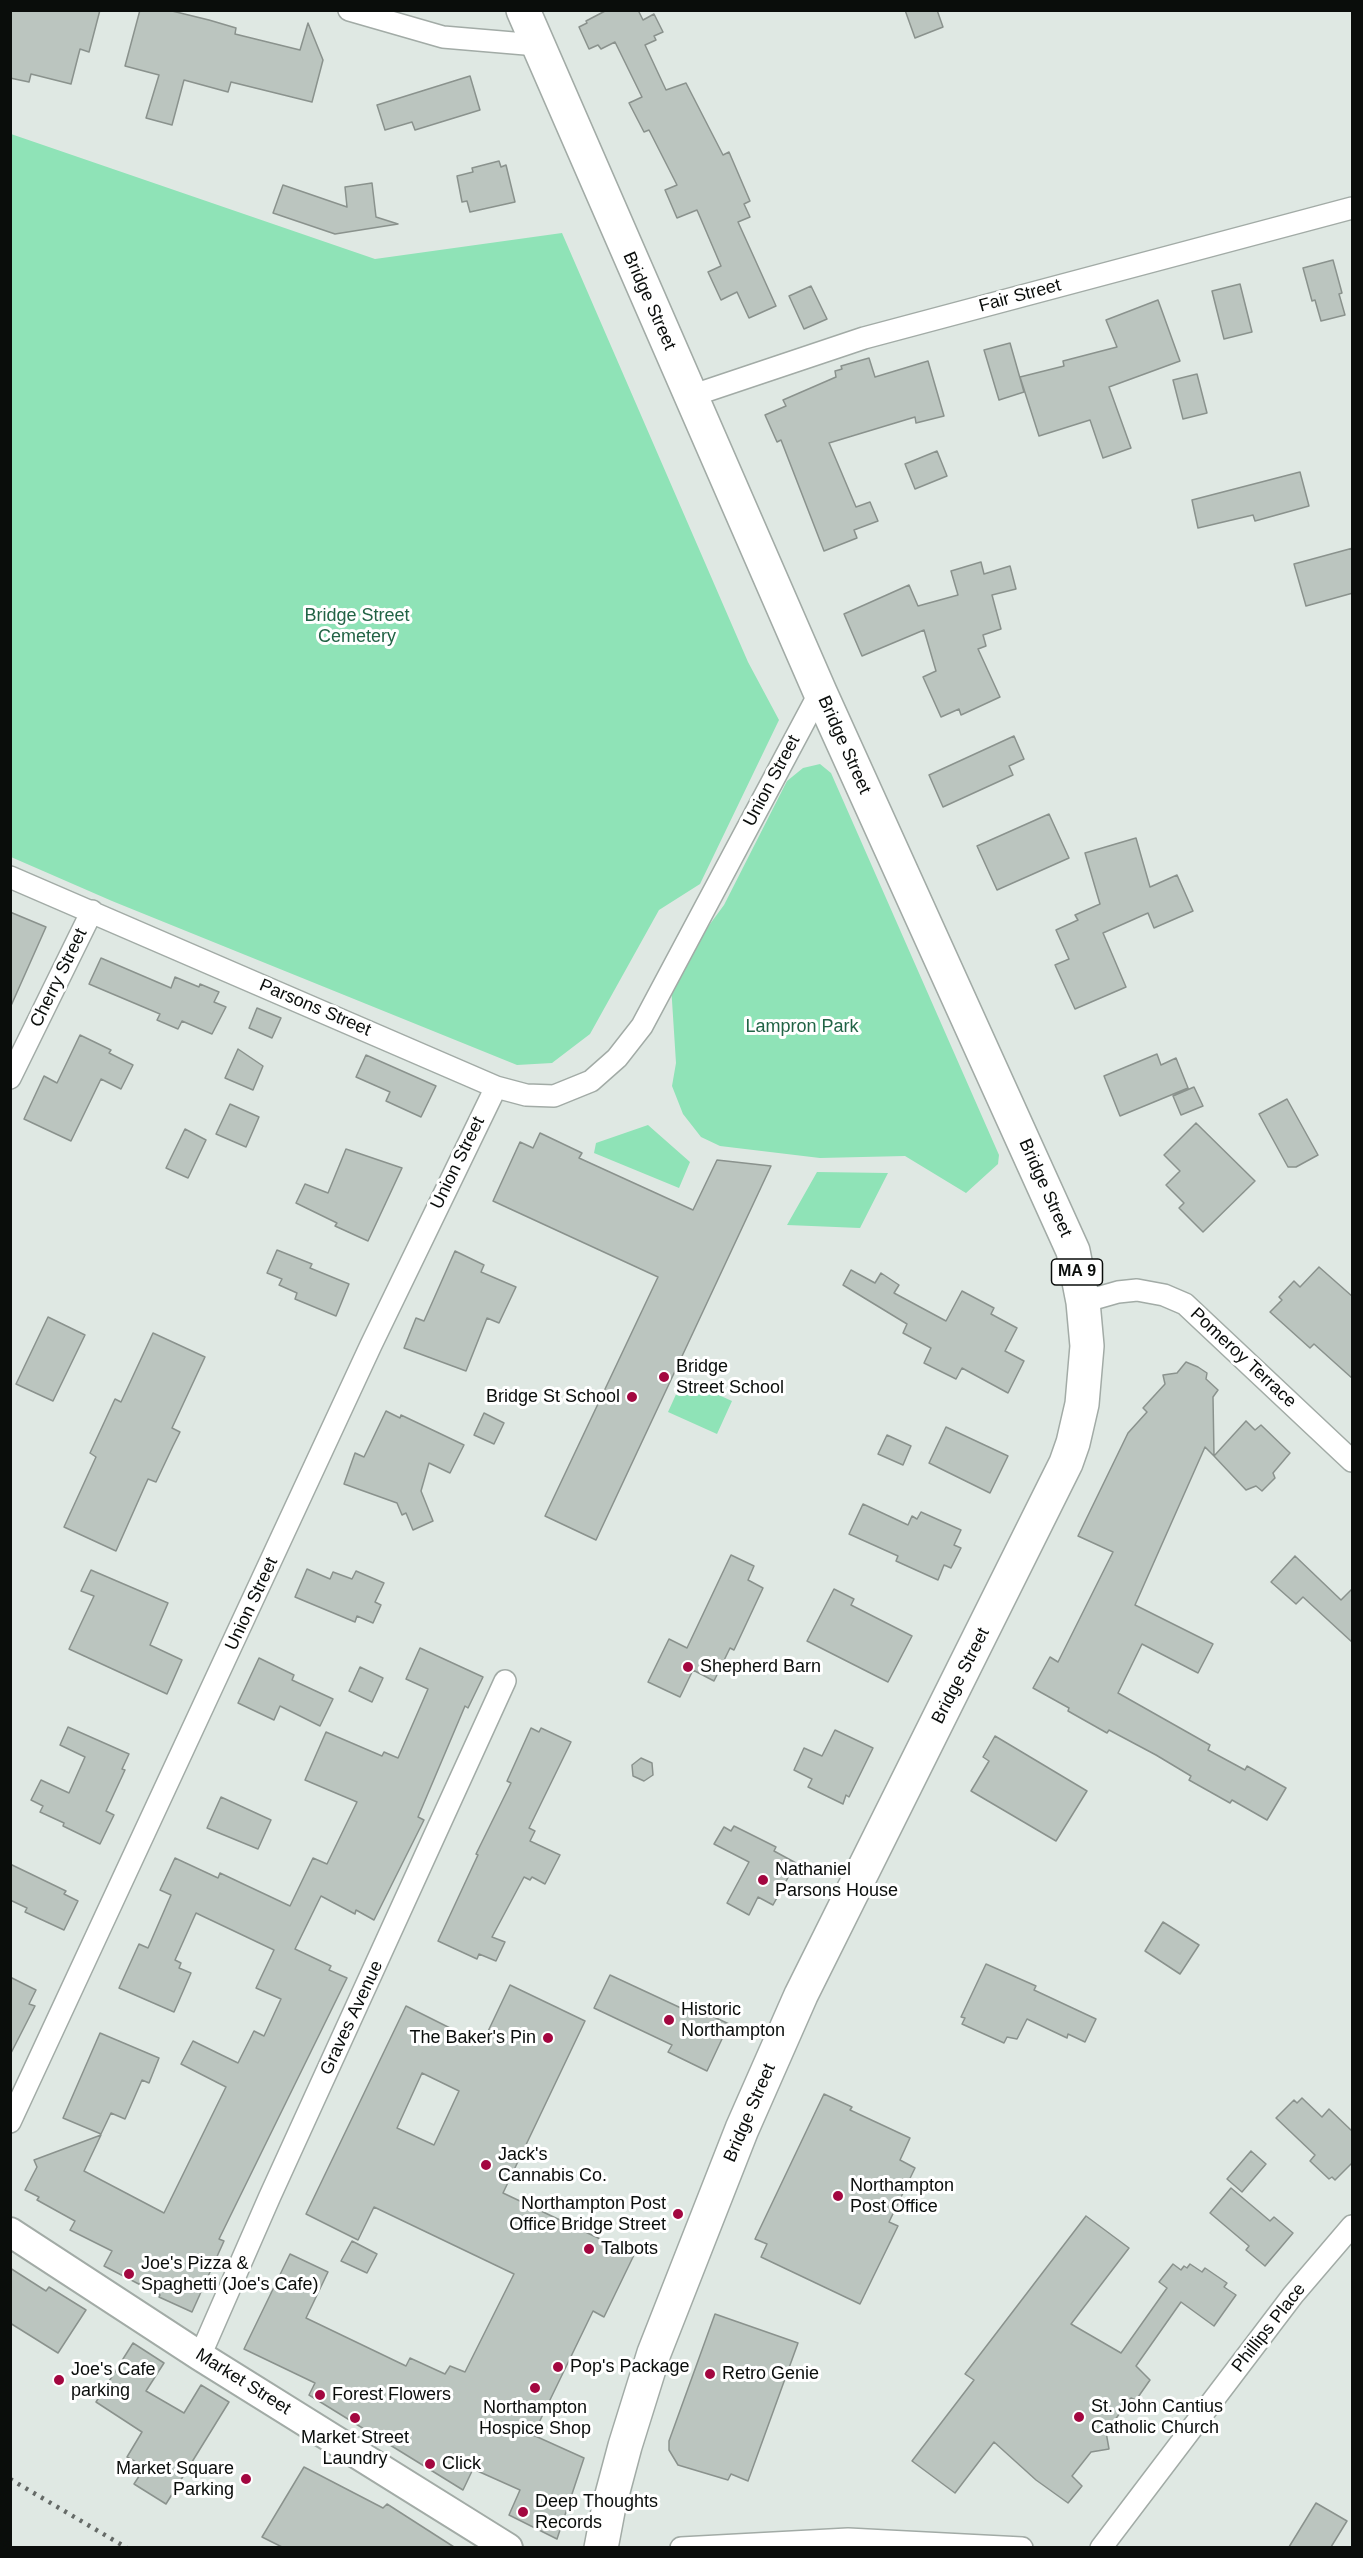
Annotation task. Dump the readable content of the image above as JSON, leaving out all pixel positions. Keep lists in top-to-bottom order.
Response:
{
  "streets": {
    "highway": ["Bridge Street", "MA 9"],
    "street": [
      "Fair Street",
      "Union Street",
      "Cherry Street",
      "Parsons Street",
      "Pomeroy Terrace",
      "Graves Avenue",
      "Phillips Place",
      "Market Street"
    ]
  },
  "crossings": [
    ["Fair Street", "Bridge Street"],
    ["Bridge Street", "Union Street"],
    ["Bridge Street", "Pomeroy Terrace"],
    ["Union Street", "Parsons Street"],
    ["Cherry Street", "Parsons Street"],
    ["Graves Avenue", "Market Street"]
  ],
  "parks": ["Bridge Street Cemetery", "Lampron Park"],
  "places": [
    "Bridge Street School",
    "Bridge St School",
    "Shepherd Barn",
    "Nathaniel Parsons House",
    "Historic Northampton",
    "The Baker's Pin",
    "Jack's Cannabis Co.",
    "Northampton Post Office",
    "Northampton Post Office Bridge Street",
    "Talbots",
    "Joe's Pizza & Spaghetti (Joe's Cafe)",
    "Pop's Package",
    "Retro Genie",
    "Joe's Cafe parking",
    "Northampton Hospice Shop",
    "Forest Flowers",
    "St. John Cantius Catholic Church",
    "Market Street Laundry",
    "Click",
    "Market Square Parking",
    "Deep Thoughts Records"
  ]
}
